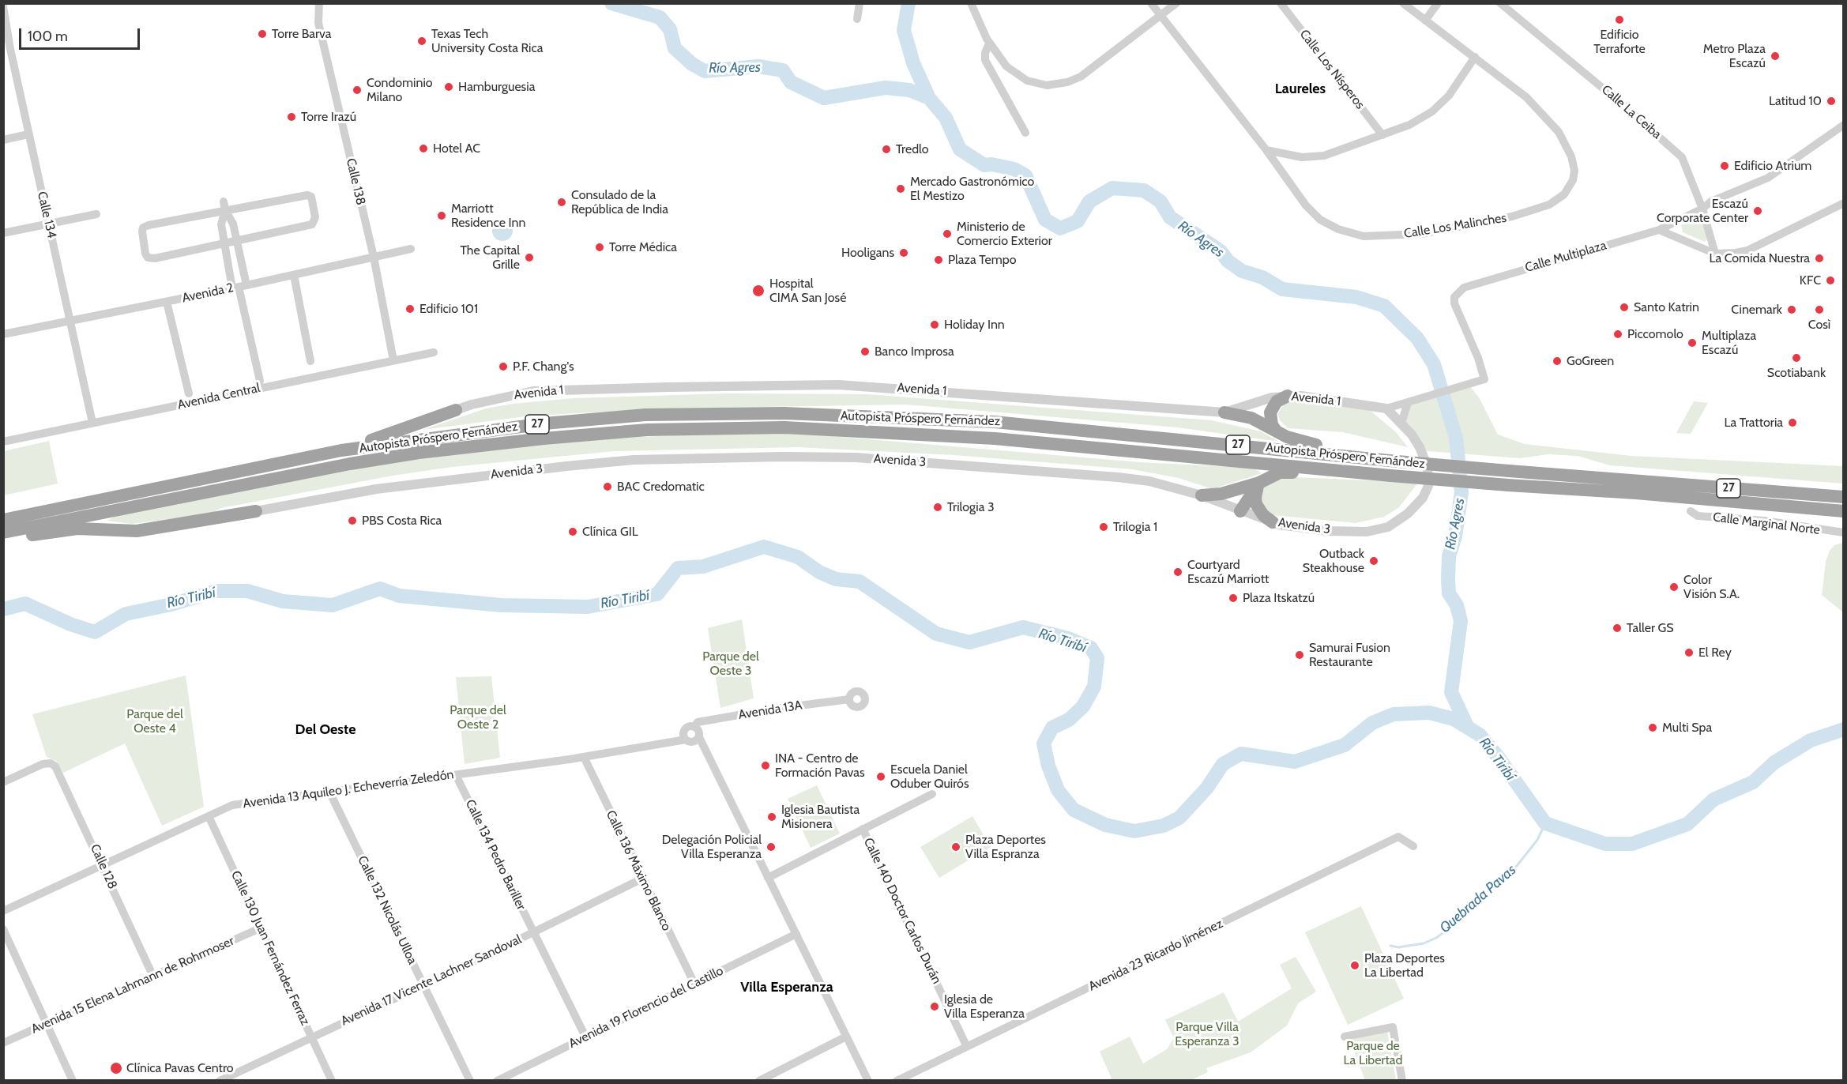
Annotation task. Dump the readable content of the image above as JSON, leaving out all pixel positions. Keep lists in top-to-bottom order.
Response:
{
  "streets": {
    "highway": ["Autopista Próspero Fernández", "27"],
    "street": [
      "Calle Los Nísperos",
      "Calle La Ceiba",
      "Calle 138",
      "Calle 134",
      "Calle Los Malinches",
      "Calle Multiplaza",
      "Avenida 2",
      "Avenida 1",
      "Avenida Central",
      "Avenida 3",
      "Calle Marginal Norte",
      "Avenida 13A",
      "Avenida 13 Aquileo J. Echeverría Zeledón",
      "Calle 134 Pedro Bariller",
      "Calle 128",
      "Calle 136 Máximo Blanco",
      "Calle 132 Nicolás Ulloa",
      "Calle 140 Doctor Carlos Durán",
      "Calle 130 Juan Fernández Ferraz",
      "Avenida 23 Ricardo Jiménez",
      "Avenida 17 Vicente Lachner Sandoval",
      "Avenida 15 Elena Lahmann de Rohrmoser",
      "Avenida 19 Florencio del Castillo"
    ]
  },
  "crossings": [
    ["Calle La Ceiba", "Calle Multiplaza"],
    ["Calle 138", "Avenida 2"],
    ["Calle 138", "Avenida Central"],
    ["Calle 134", "Avenida 2"],
    ["Calle 134", "Avenida Central"],
    ["Calle Multiplaza", "Avenida 1"],
    ["Calle Multiplaza", "Avenida 3"],
    ["Avenida 1", "Avenida 3"],
    ["Avenida 13A", "Avenida 13 Aquileo J. Echeverría Zeledón"],
    ["Avenida 13 Aquileo J. Echeverría Zeledón", "Calle 134 Pedro Bariller"],
    ["Avenida 13 Aquileo J. Echeverría Zeledón", "Calle 128"],
    ["Avenida 13 Aquileo J. Echeverría Zeledón", "Calle 136 Máximo Blanco"],
    ["Avenida 13 Aquileo J. Echeverría Zeledón", "Calle 132 Nicolás Ulloa"],
    ["Avenida 13 Aquileo J. Echeverría Zeledón", "Calle 130 Juan Fernández Ferraz"],
    ["Calle 134 Pedro Bariller", "Avenida 17 Vicente Lachner Sandoval"],
    ["Calle 134 Pedro Bariller", "Avenida 19 Florencio del Castillo"],
    ["Calle 128", "Avenida 15 Elena Lahmann de Rohrmoser"],
    ["Calle 136 Máximo Blanco", "Avenida 17 Vicente Lachner Sandoval"],
    ["Calle 136 Máximo Blanco", "Avenida 19 Florencio del Castillo"],
    ["Calle 132 Nicolás Ulloa", "Avenida 17 Vicente Lachner Sandoval"],
    ["Calle 140 Doctor Carlos Durán", "Avenida 23 Ricardo Jiménez"],
    ["Calle 130 Juan Fernández Ferraz", "Avenida 17 Vicente Lachner Sandoval"],
    ["Calle 130 Juan Fernández Ferraz", "Avenida 15 Elena Lahmann de Rohrmoser"]
  ],
  "districts": ["Laureles", "Del Oeste", "Villa Esperanza"],
  "water": ["Río Agres", "Río Tiribí", "Quebrada Pavas"],
  "parks": [
    "Parque del Oeste 3",
    "Parque del Oeste 2",
    "Parque del Oeste 4",
    "Parque Villa Esperanza 3",
    "Parque de La Libertad"
  ],
  "places": [
    "Edificio Terraforte",
    "Torre Barva",
    "Texas Tech University Costa Rica",
    "Metro Plaza Escazú",
    "Hamburguesia",
    "Condominio Milano",
    "Latitud 10",
    "Torre Irazú",
    "Hotel AC",
    "Tredlo",
    "Edificio Atrium",
    "Mercado Gastronómico El Mestizo",
    "Consulado de la República de India",
    "Escazú Corporate Center",
    "Marriott Residence Inn",
    "Ministerio de Comercio Exterior",
    "Torre Médica",
    "Hooligans",
    "The Capital Grille",
    "La Comida Nuestra",
    "Plaza Tempo",
    "KFC",
    "Hospital CIMA San José",
    "Santo Katrin",
    "Edificio 101",
    "Cinemark",
    "Così",
    "Holiday Inn",
    "Piccomolo",
    "Multiplaza Escazú",
    "Banco Improsa",
    "Scotiabank",
    "GoGreen",
    "P.F. Chang's",
    "La Trattoria",
    "BAC Credomatic",
    "Trilogia 3",
    "PBS Costa Rica",
    "Trilogia 1",
    "Clínica GIL",
    "Outback Steakhouse",
    "Courtyard Escazú Marriott",
    "Color Visión S.A.",
    "Plaza Itskatzú",
    "Taller GS",
    "El Rey",
    "Samurai Fusion Restaurante",
    "Multi Spa",
    "INA - Centro de Formación Pavas",
    "Escuela Daniel Oduber Quirós",
    "Iglesia Bautista Misionera",
    "Delegación Policial Villa Esperanza",
    "Plaza Deportes Villa Espranza",
    "Plaza Deportes La Libertad",
    "Iglesia de Villa Esperanza",
    "Clínica Pavas Centro"
  ],
  "scale_bar": "100 m"
}
